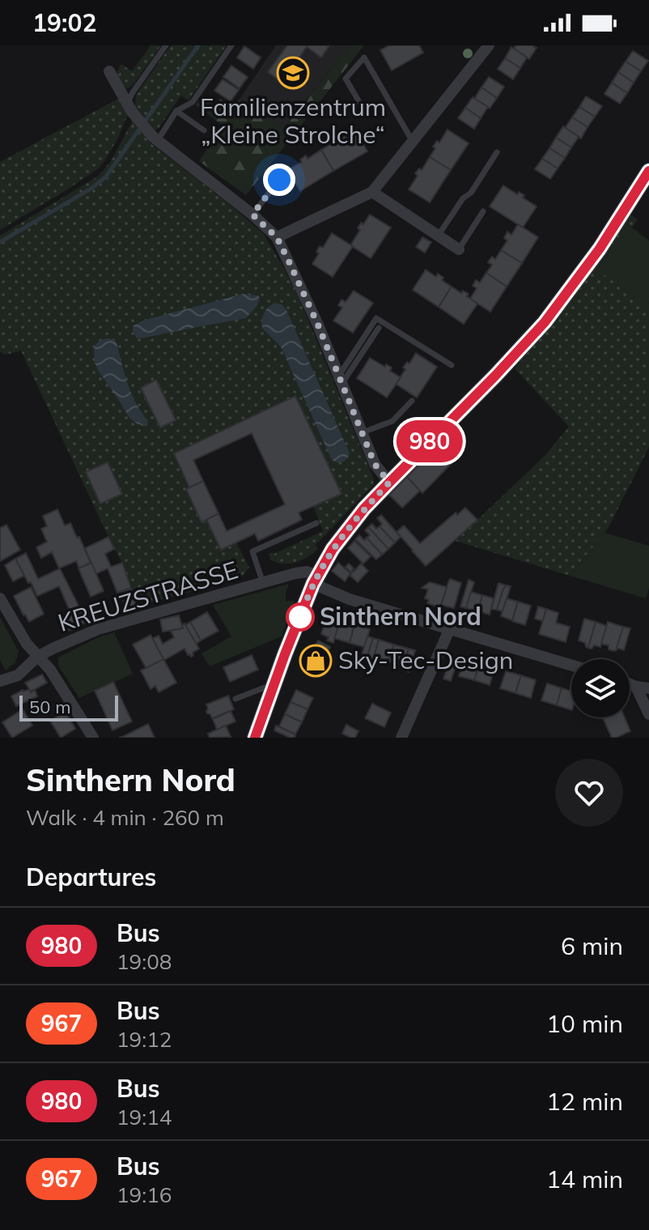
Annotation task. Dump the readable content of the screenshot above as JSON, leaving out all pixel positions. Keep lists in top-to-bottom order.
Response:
{
  "streets": {
    "street": ["KREUZSTRASSE"]
  },
  "places": {
    "school or university": ["Familienzentrum „Kleine Strolche“"],
    "other": ["Sinthern Nord"],
    "shop": ["Sky-Tec-Design"]
  },
  "lines": ["bus line 980"],
  "scale_bar": "50 m",
  "page": {
    "status": "19:02",
    "on_map": "980",
    "scale": "50 m",
    "heading": [
      ["Sinthern Nord", "Walk · 4 min · 260 m"],
      "Departures"
    ],
    "list": [
      {
        "mark": "980",
        "name": "Bus",
        "note": "19:08",
        "value": "6 min"
      },
      {
        "mark": "967",
        "name": "Bus",
        "note": "19:12",
        "value": "10 min"
      },
      {
        "mark": "980",
        "name": "Bus",
        "note": "19:14",
        "value": "12 min"
      },
      {
        "mark": "967",
        "name": "Bus",
        "note": "19:16",
        "value": "14 min"
      }
    ]
  }
}
